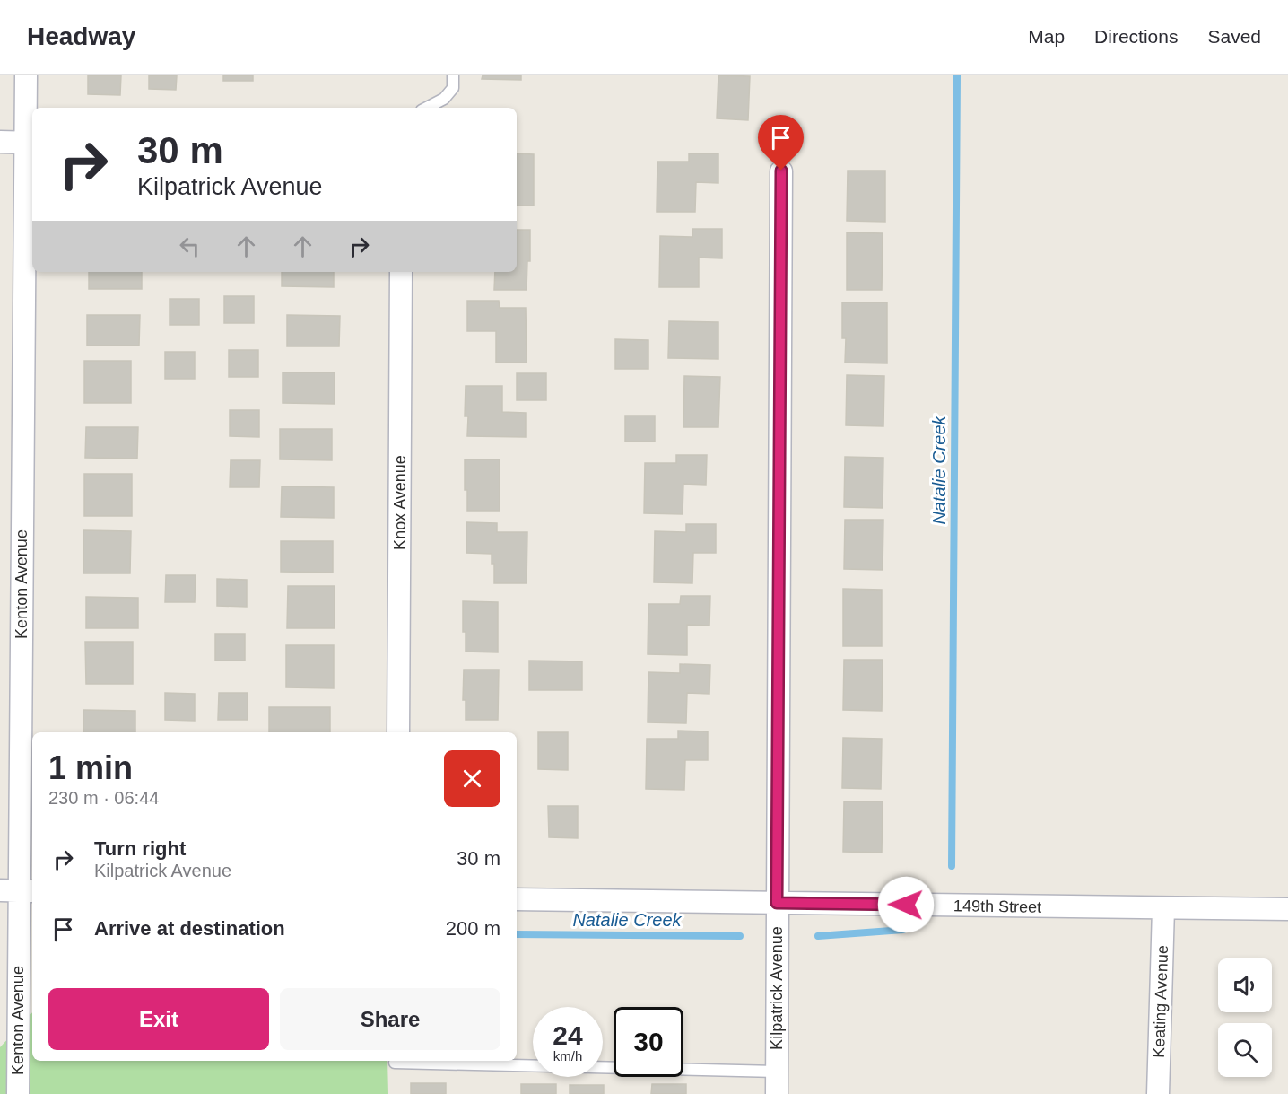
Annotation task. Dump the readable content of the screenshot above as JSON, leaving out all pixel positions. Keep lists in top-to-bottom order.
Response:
{
  "streets": {
    "street": [
      "Knox Avenue",
      "Kenton Avenue",
      "149th Street",
      "Kilpatrick Avenue",
      "Keating Avenue"
    ]
  },
  "crossings": [
    ["149th Street", "Kilpatrick Avenue"],
    ["149th Street", "Keating Avenue"]
  ],
  "water": ["Natalie Creek"],
  "page": {
    "header": "Headway",
    "nav": ["Map", "Directions", "Saved"],
    "turn": ["30 m", "Kilpatrick Avenue"],
    "heading": ["1 min", "230 m · 06:44"],
    "list": [
      {
        "name": "Turn right",
        "note": "Kilpatrick Avenue",
        "value": "30 m"
      },
      {
        "name": "Arrive at destination",
        "value": "200 m"
      }
    ],
    "buttons": ["Exit", "Share"],
    "speed": "24 km/h",
    "limit": "30"
  }
}
